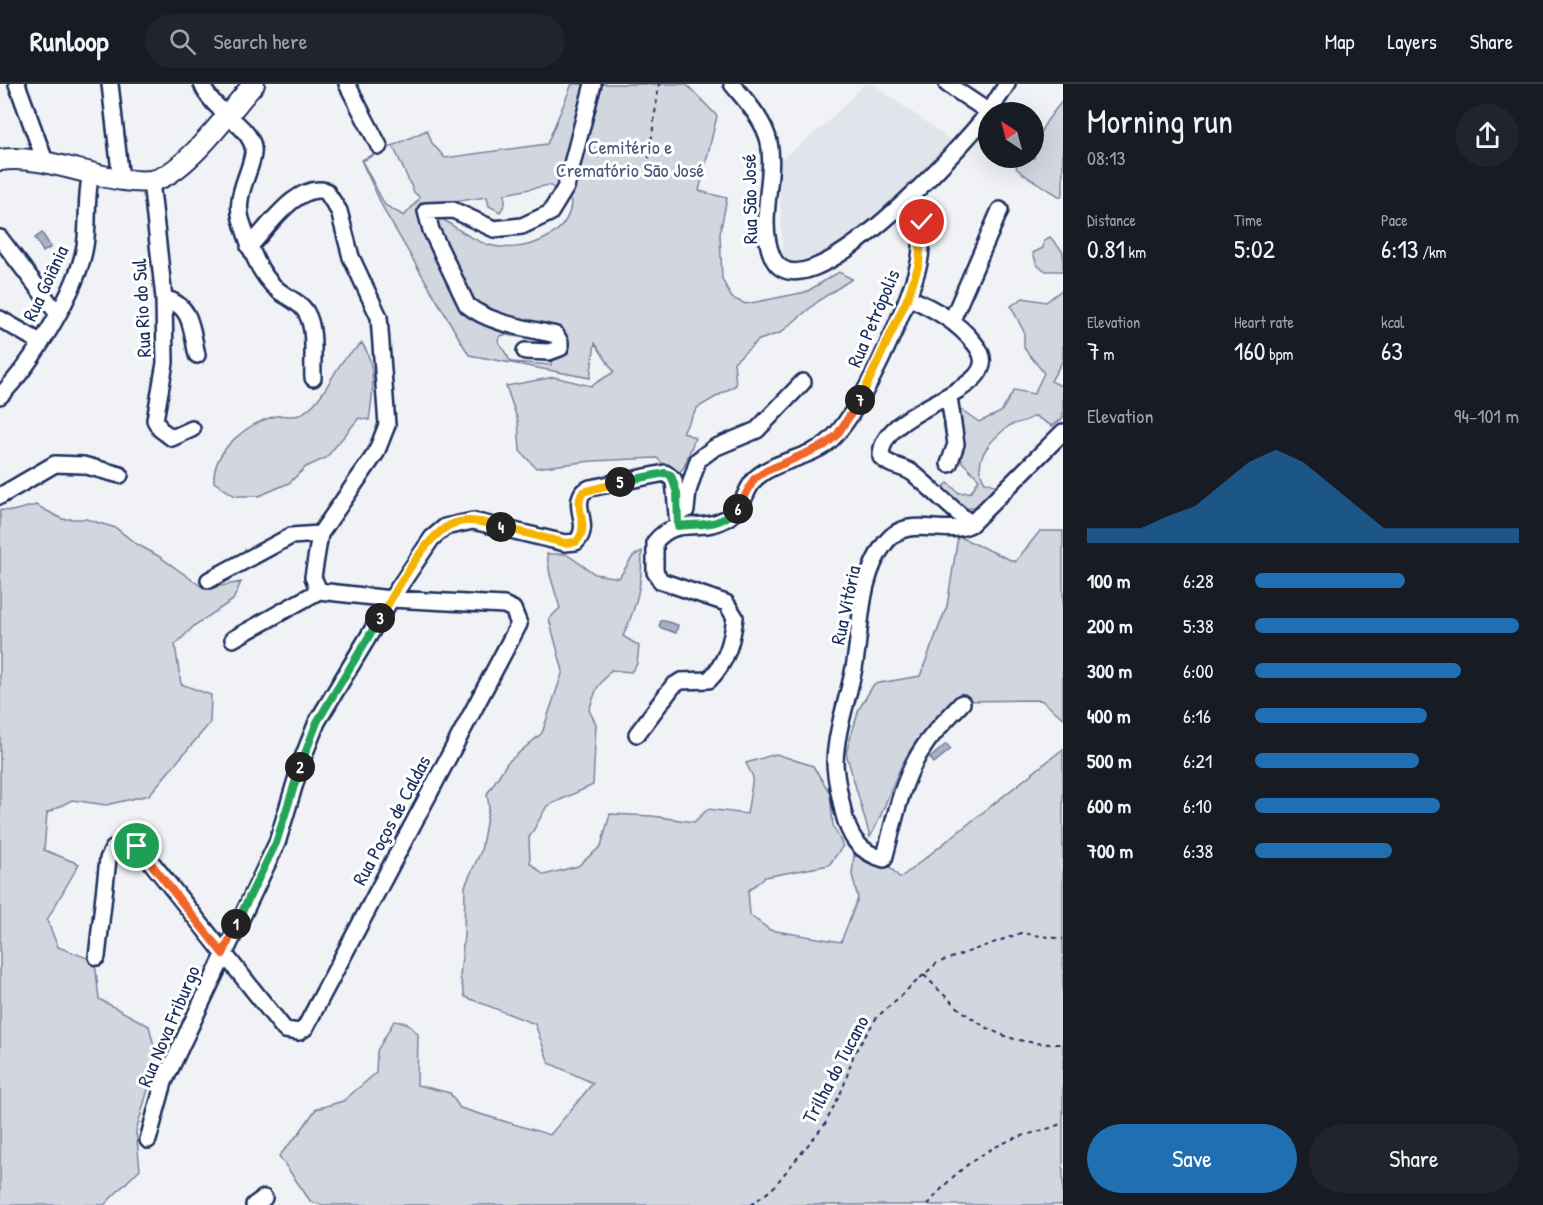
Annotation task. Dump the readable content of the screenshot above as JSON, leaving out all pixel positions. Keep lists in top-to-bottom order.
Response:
{
  "streets": {
    "street": [
      "Rua São José",
      "Rua Goiânia",
      "Rua Rio do Sul",
      "Rua Petrópolis",
      "Rua Vitória",
      "Rua Poços de Caldas",
      "Rua Nova Friburgo"
    ],
    "path": ["Trilha do Tucano"]
  },
  "crossings": [
    ["Rua São José", "Rua Petrópolis"],
    ["Rua Petrópolis", "Rua Nova Friburgo"],
    ["Rua Poços de Caldas", "Rua Nova Friburgo"]
  ],
  "parks": ["Cemitério e Crematório São José"],
  "north": "top left",
  "page": {
    "header": "Runloop",
    "search": "Search here",
    "nav": ["Map", "Layers", "Share"],
    "heading": ["Morning run", "08:13"],
    "stats": [
      ["Distance", "0.81 km"],
      ["Time", "5:02"],
      ["Pace", "6:13 /km"],
      ["Elevation", "7 m"],
      ["Heart rate", "160 bpm"],
      ["kcal", "63"]
    ],
    "pins": [
      "7",
      "5",
      "6",
      "4",
      "3",
      "2",
      "1"
    ],
    "chart": ["Elevation", "94–101 m"],
    "list": [
      {
        "name": "100 m",
        "note": "6:28"
      },
      {
        "name": "200 m",
        "note": "5:38"
      },
      {
        "name": "300 m",
        "note": "6:00"
      },
      {
        "name": "400 m",
        "note": "6:16"
      },
      {
        "name": "500 m",
        "note": "6:21"
      },
      {
        "name": "600 m",
        "note": "6:10"
      },
      {
        "name": "700 m",
        "note": "6:38"
      }
    ],
    "buttons": ["Save", "Share"]
  }
}
